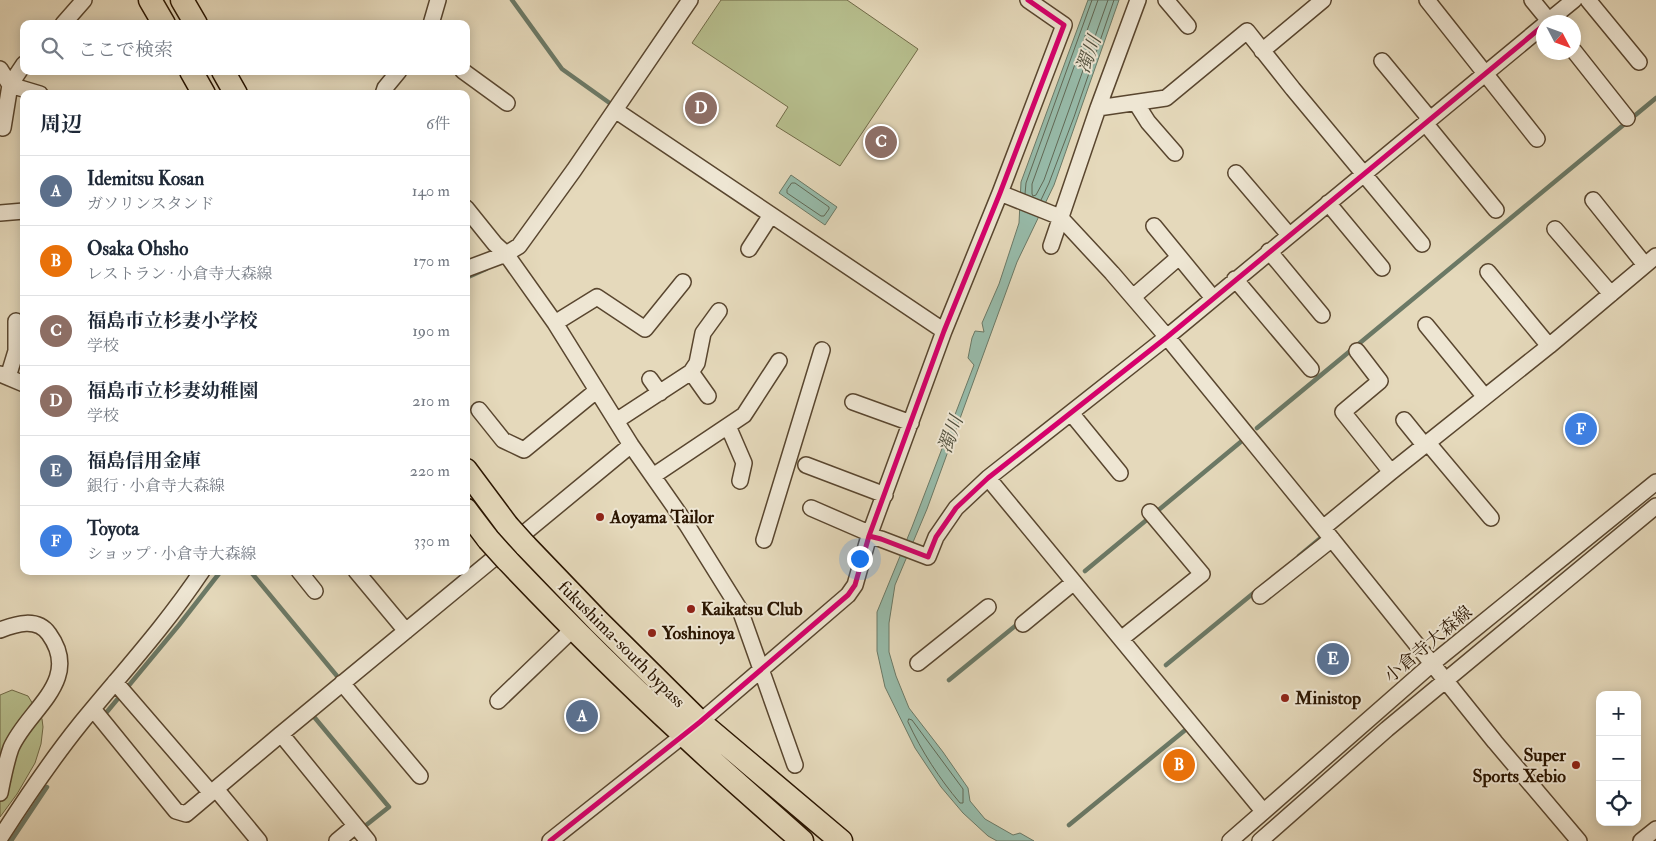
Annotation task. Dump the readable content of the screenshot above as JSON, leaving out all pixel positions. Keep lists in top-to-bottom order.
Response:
{
  "streets": {
    "highway": ["fukushima-south bypass"],
    "street": ["小倉寺大森線"]
  },
  "water": ["濁川"],
  "places": [
    "Aoyama Tailor",
    "Kaikatsu Club",
    "Yoshinoya",
    "Ministop",
    "Super Sports Xebio"
  ],
  "north": "bottom right",
  "page": {
    "search": "ここで検索",
    "pins": [
      "D",
      "C",
      "F",
      "E",
      "A",
      "B"
    ],
    "heading": ["周辺", "6件"],
    "list": [
      {
        "mark": "A",
        "name": "Idemitsu Kosan",
        "note": "ガソリンスタンド",
        "value": "140 m"
      },
      {
        "mark": "B",
        "name": "Osaka Ohsho",
        "note": "レストラン · 小倉寺大森線",
        "value": "170 m"
      },
      {
        "mark": "C",
        "name": "福島市立杉妻小学校",
        "note": "学校",
        "value": "190 m"
      },
      {
        "mark": "D",
        "name": "福島市立杉妻幼稚園",
        "note": "学校",
        "value": "210 m"
      },
      {
        "mark": "E",
        "name": "福島信用金庫",
        "note": "銀行 · 小倉寺大森線",
        "value": "220 m"
      },
      {
        "mark": "F",
        "name": "Toyota",
        "note": "ショップ · 小倉寺大森線",
        "value": "330 m"
      }
    ],
    "map_buttons": ["+", "−"]
  }
}
